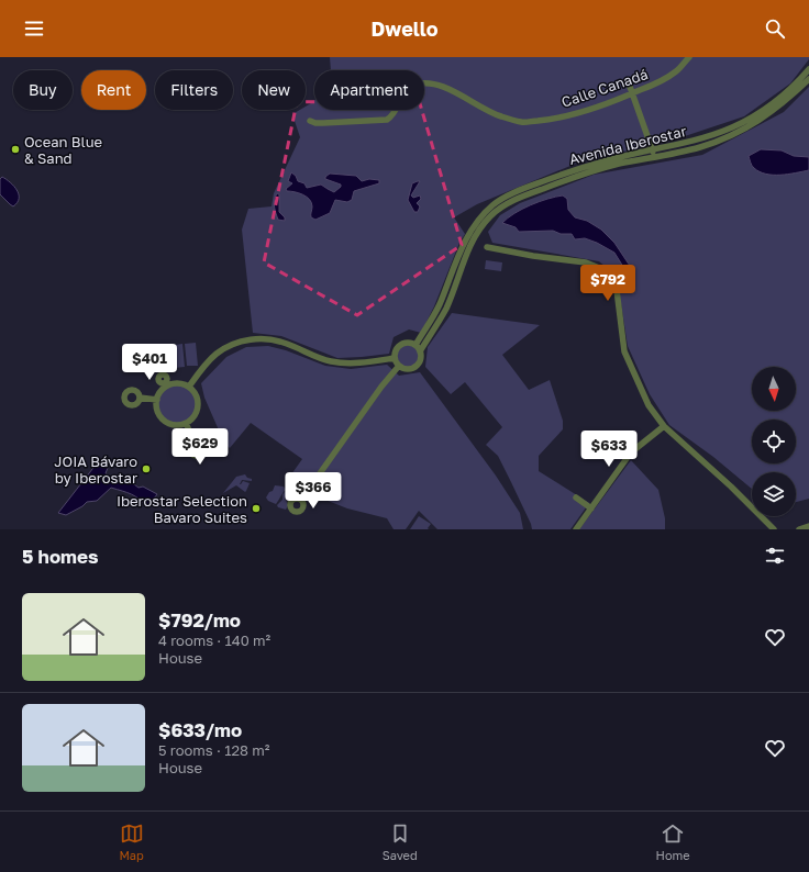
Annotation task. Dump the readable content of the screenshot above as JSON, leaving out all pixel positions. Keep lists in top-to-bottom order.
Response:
{
  "streets": {
    "street": ["Calle Canadá", "Avenida Iberostar"]
  },
  "places": ["Ocean Blue & Sand", "JOIA Bávaro by Iberostar", "Iberostar Selection Bavaro Suites"],
  "north": "bottom",
  "page": {
    "header": "Dwello",
    "chip": [
      "Buy",
      "Rent",
      "Filters",
      "New",
      "Apartment"
    ],
    "price": [
      "$792",
      "$401",
      "$629",
      "$633",
      "$366"
    ],
    "heading": "5 homes",
    "list": [
      {
        "name": "$792/mo",
        "note": "4 rooms · 140 m² · House"
      },
      {
        "name": "$633/mo",
        "note": "5 rooms · 128 m² · House"
      }
    ],
    "tabs": ["Map", "Saved", "Home"]
  }
}
